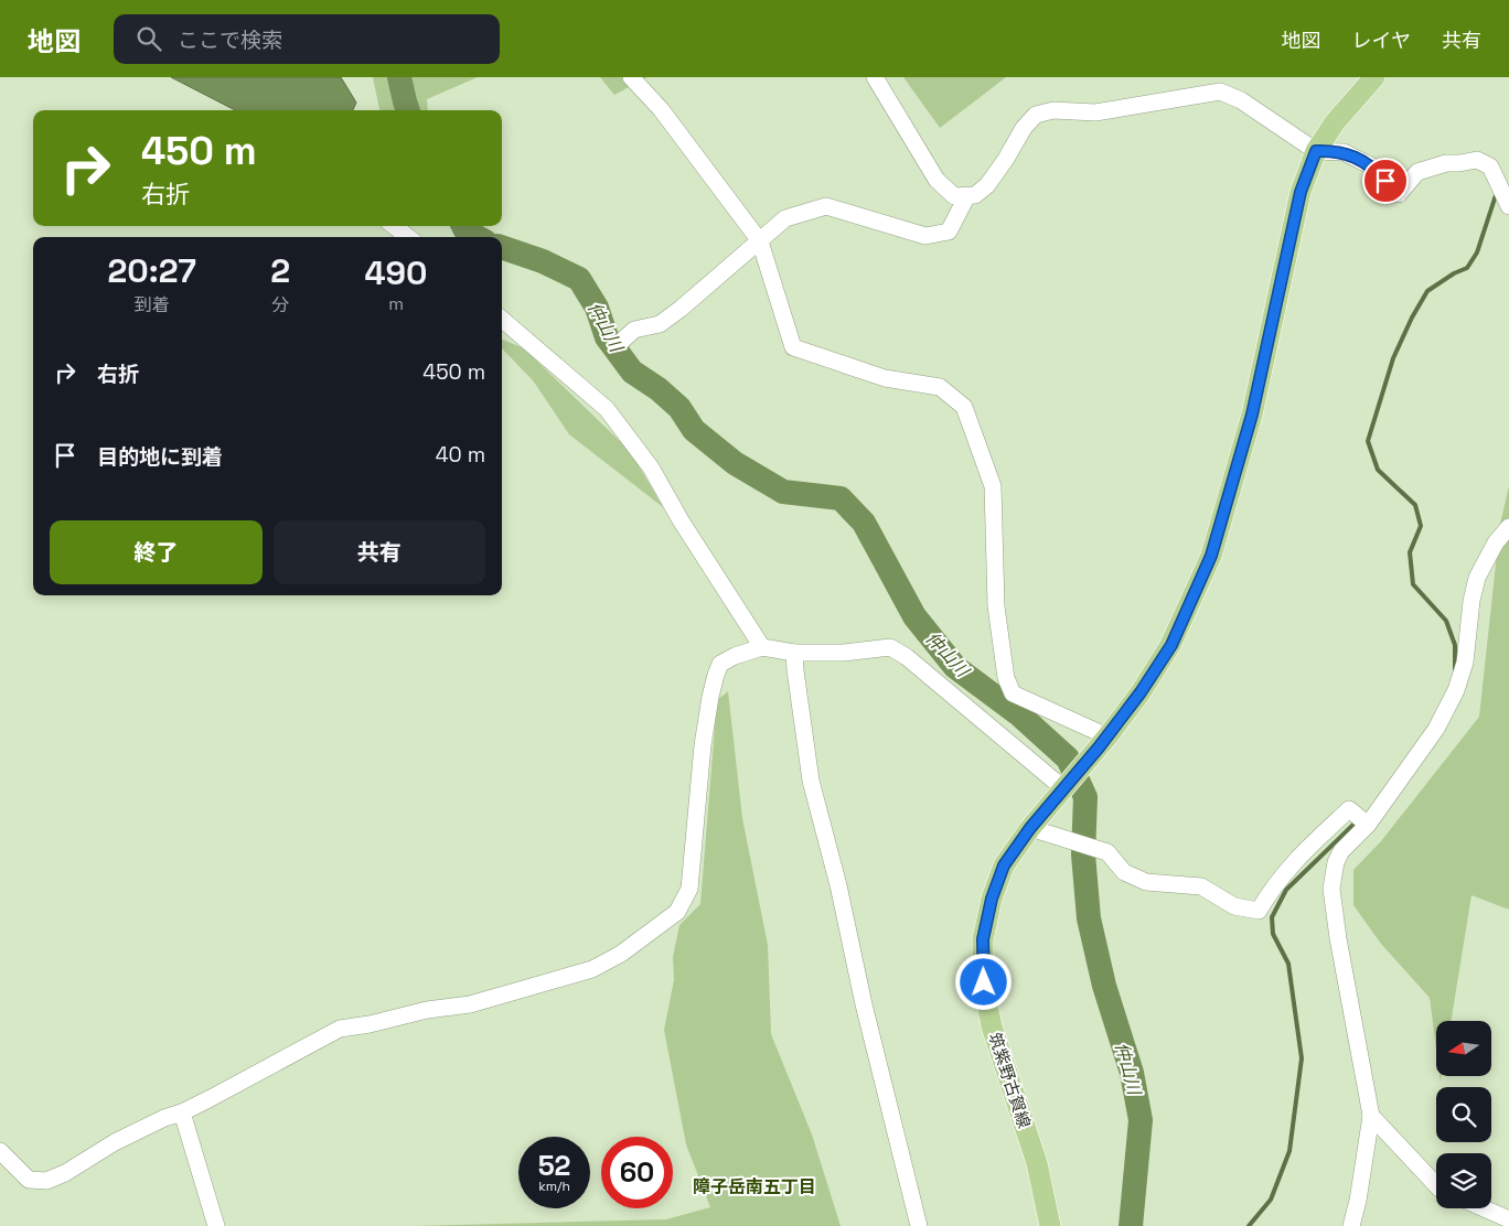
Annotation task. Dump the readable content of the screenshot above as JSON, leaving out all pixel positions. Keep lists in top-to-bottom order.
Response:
{
  "streets": {
    "main road": ["筑紫野古賀線"]
  },
  "districts": ["障子岳南五丁目"],
  "water": ["仲山川"],
  "north": "left",
  "page": {
    "header": "地図",
    "search": "ここで検索",
    "nav": ["地図", "レイヤ", "共有"],
    "turn": ["450 m", "右折"],
    "eta": [
      "20:27",
      "到着",
      "2",
      "分",
      "490",
      "m"
    ],
    "list": [
      {
        "name": "右折",
        "value": "450 m"
      },
      {
        "name": "目的地に到着",
        "value": "40 m"
      }
    ],
    "buttons": ["終了", "共有"],
    "speed": "52 km/h",
    "limit": "60"
  }
}
